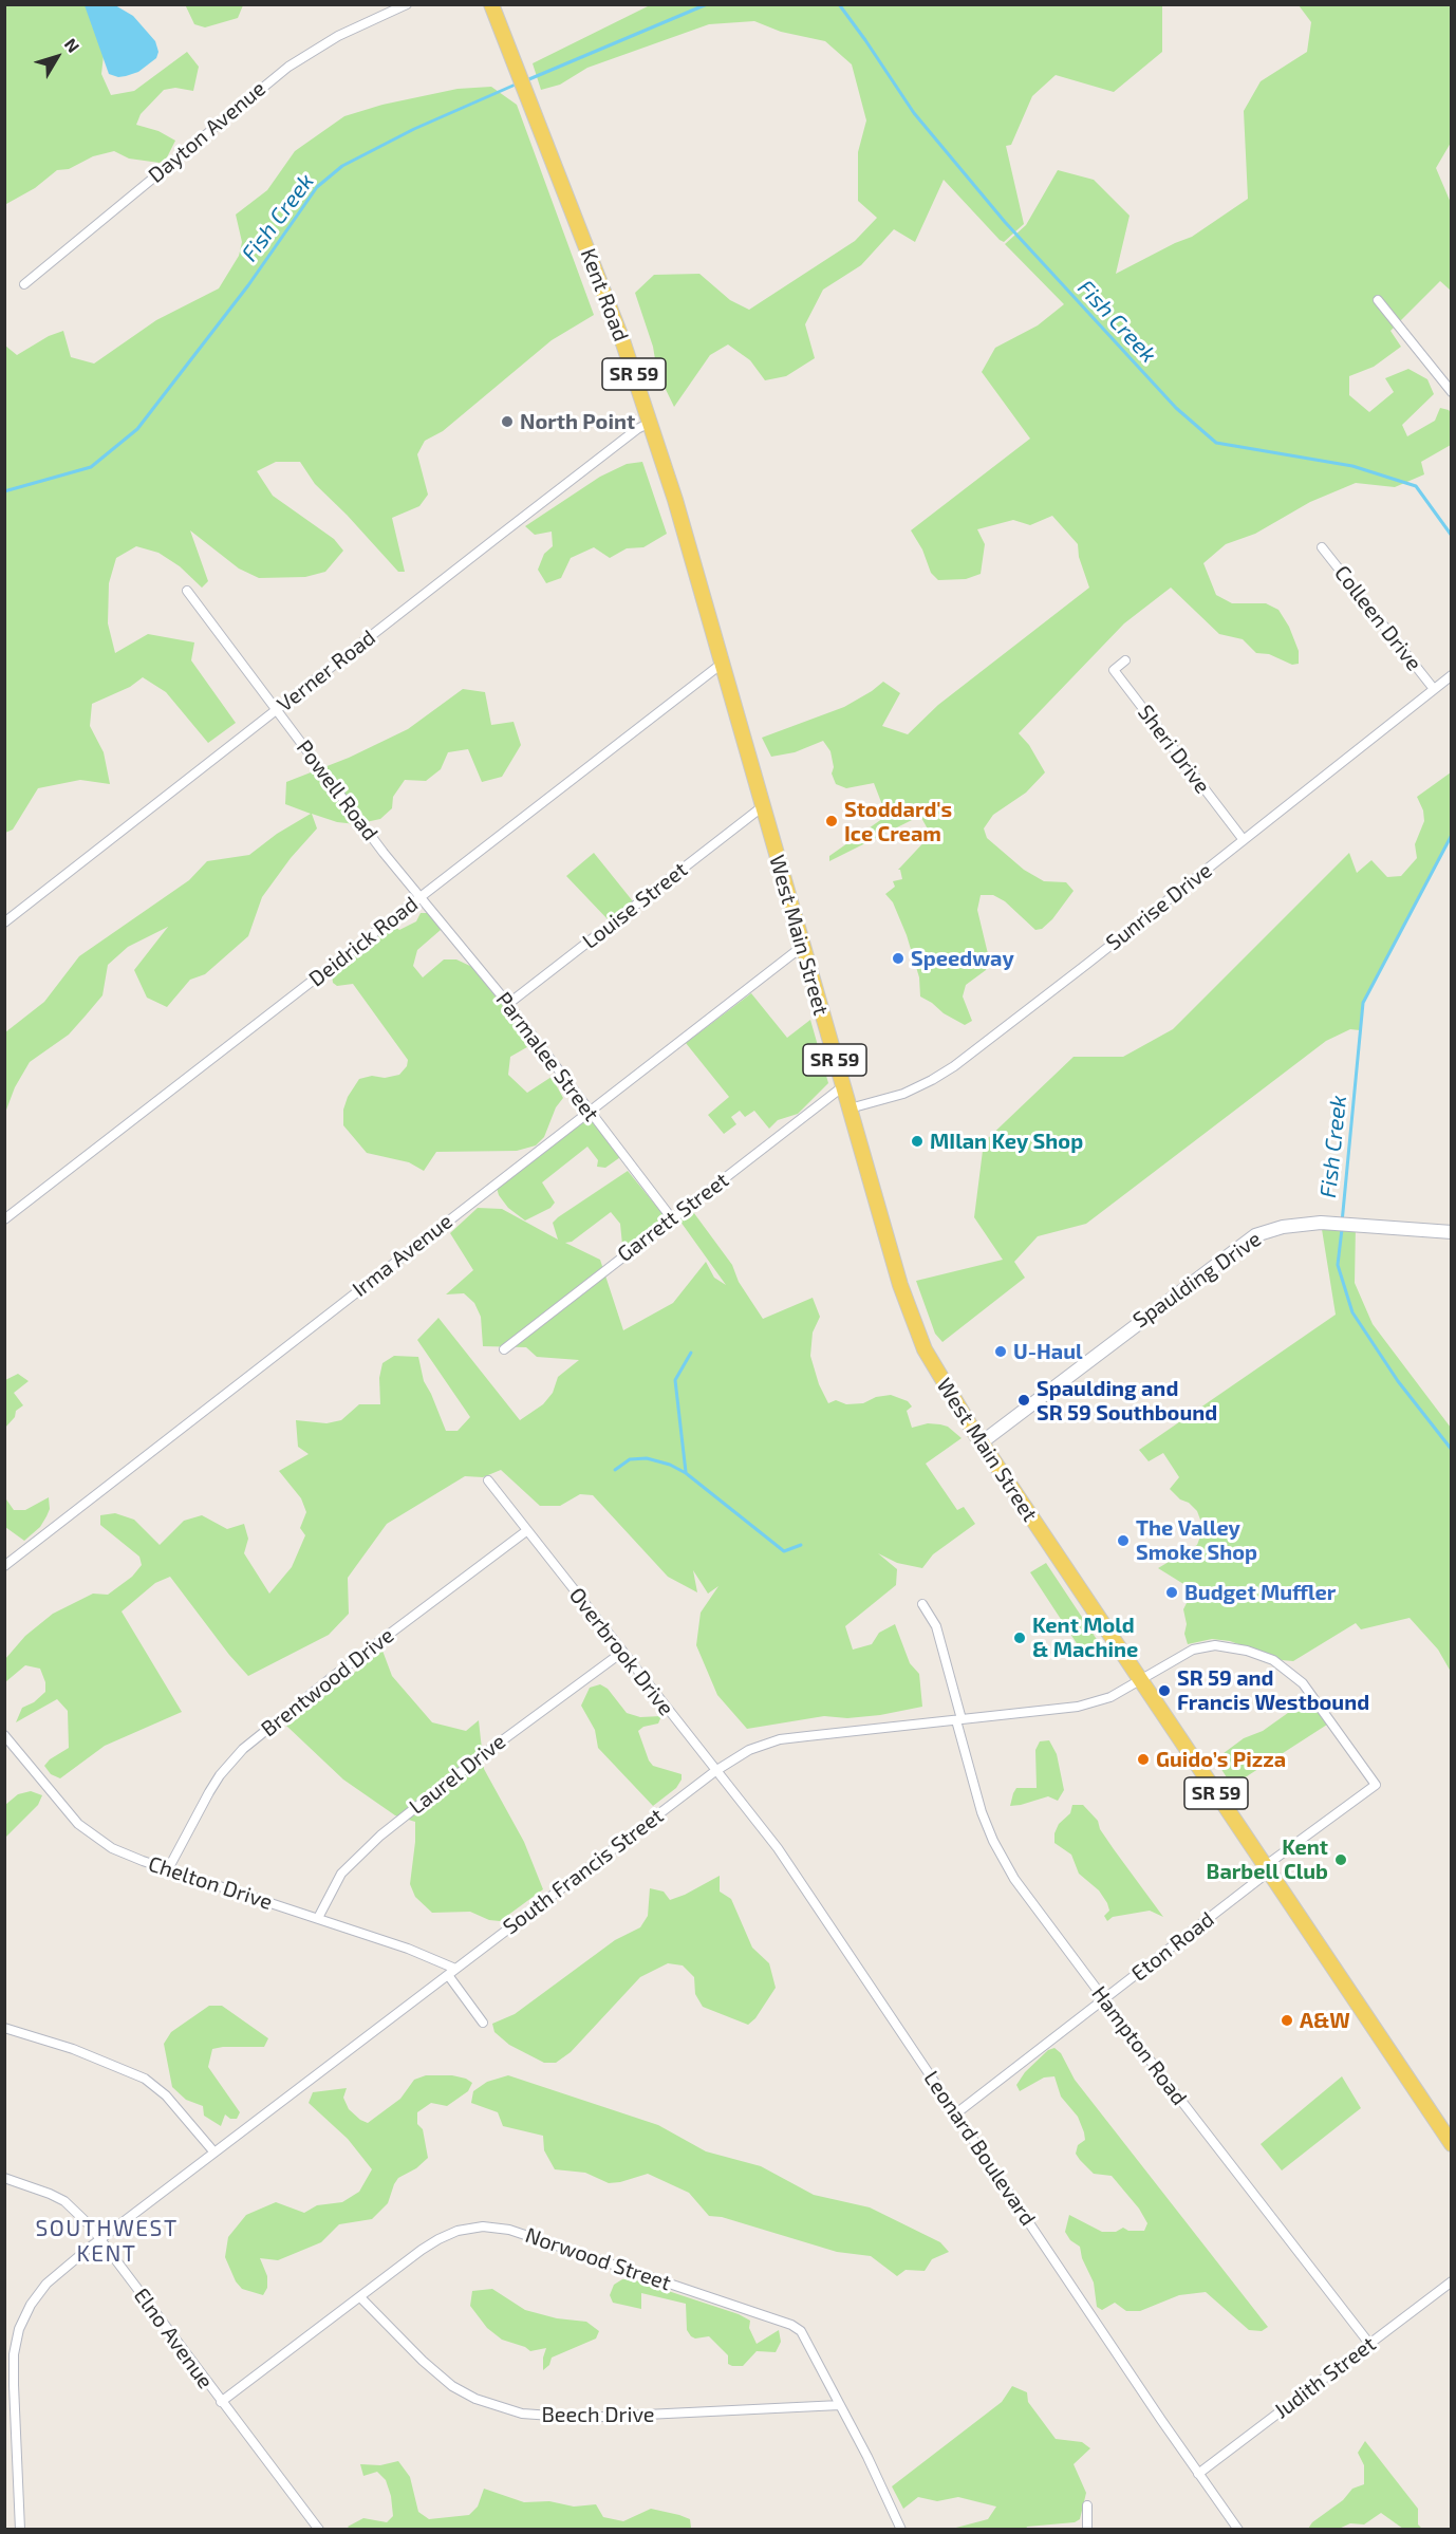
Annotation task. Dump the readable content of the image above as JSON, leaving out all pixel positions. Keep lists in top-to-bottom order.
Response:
{
  "streets": {
    "main road": ["Kent Road", "SR 59", "West Main Street"],
    "street": [
      "Dayton Avenue",
      "Colleen Drive",
      "Verner Road",
      "Sheri Drive",
      "Powell Road",
      "Louise Street",
      "Sunrise Drive",
      "Deidrick Road",
      "Parmalee Street",
      "Garrett Street",
      "Irma Avenue",
      "Spaulding Drive",
      "Overbrook Drive",
      "Brentwood Drive",
      "Laurel Drive",
      "South Francis Street",
      "Chelton Drive",
      "Eton Road",
      "Hampton Road",
      "Leonard Boulevard",
      "Norwood Street",
      "Elno Avenue",
      "Judith Street",
      "Beech Drive"
    ]
  },
  "crossings": [
    ["Kent Road", "Verner Road"],
    ["Kent Road", "West Main Street"],
    ["Kent Road", "Deidrick Road"],
    ["Colleen Drive", "Sunrise Drive"],
    ["Verner Road", "Powell Road"],
    ["Sheri Drive", "Sunrise Drive"],
    ["Powell Road", "Deidrick Road"],
    ["Powell Road", "Parmalee Street"],
    ["Louise Street", "West Main Street"],
    ["Louise Street", "Parmalee Street"],
    ["Sunrise Drive", "West Main Street"],
    ["West Main Street", "Deidrick Road"],
    ["West Main Street", "Garrett Street"],
    ["West Main Street", "Irma Avenue"],
    ["West Main Street", "Spaulding Drive"],
    ["West Main Street", "South Francis Street"],
    ["West Main Street", "Eton Road"],
    ["Deidrick Road", "Parmalee Street"],
    ["Parmalee Street", "Garrett Street"],
    ["Parmalee Street", "Irma Avenue"],
    ["Overbrook Drive", "Brentwood Drive"],
    ["Overbrook Drive", "Laurel Drive"],
    ["Overbrook Drive", "South Francis Street"],
    ["Overbrook Drive", "Leonard Boulevard"],
    ["Brentwood Drive", "Chelton Drive"],
    ["Laurel Drive", "Chelton Drive"],
    ["South Francis Street", "Chelton Drive"],
    ["South Francis Street", "Eton Road"],
    ["South Francis Street", "Hampton Road"],
    ["South Francis Street", "Leonard Boulevard"],
    ["South Francis Street", "Elno Avenue"],
    ["Eton Road", "Hampton Road"],
    ["Eton Road", "Leonard Boulevard"],
    ["Hampton Road", "Judith Street"],
    ["Leonard Boulevard", "Judith Street"],
    ["Norwood Street", "Elno Avenue"],
    ["Norwood Street", "Beech Drive"]
  ],
  "districts": ["SOUTHWEST KENT"],
  "water": ["Fish Creek"],
  "places": [
    "North Point",
    "Stoddard's Ice Cream",
    "Speedway",
    "MIlan Key Shop",
    "U-Haul",
    "Spaulding and SR 59 Southbound",
    "The Valley Smoke Shop",
    "Budget Muffler",
    "Kent Mold & Machine",
    "SR 59 and Francis Westbound",
    "Guido’s Pizza",
    "Kent Barbell Club",
    "A&W"
  ],
  "north": "top right"
}
